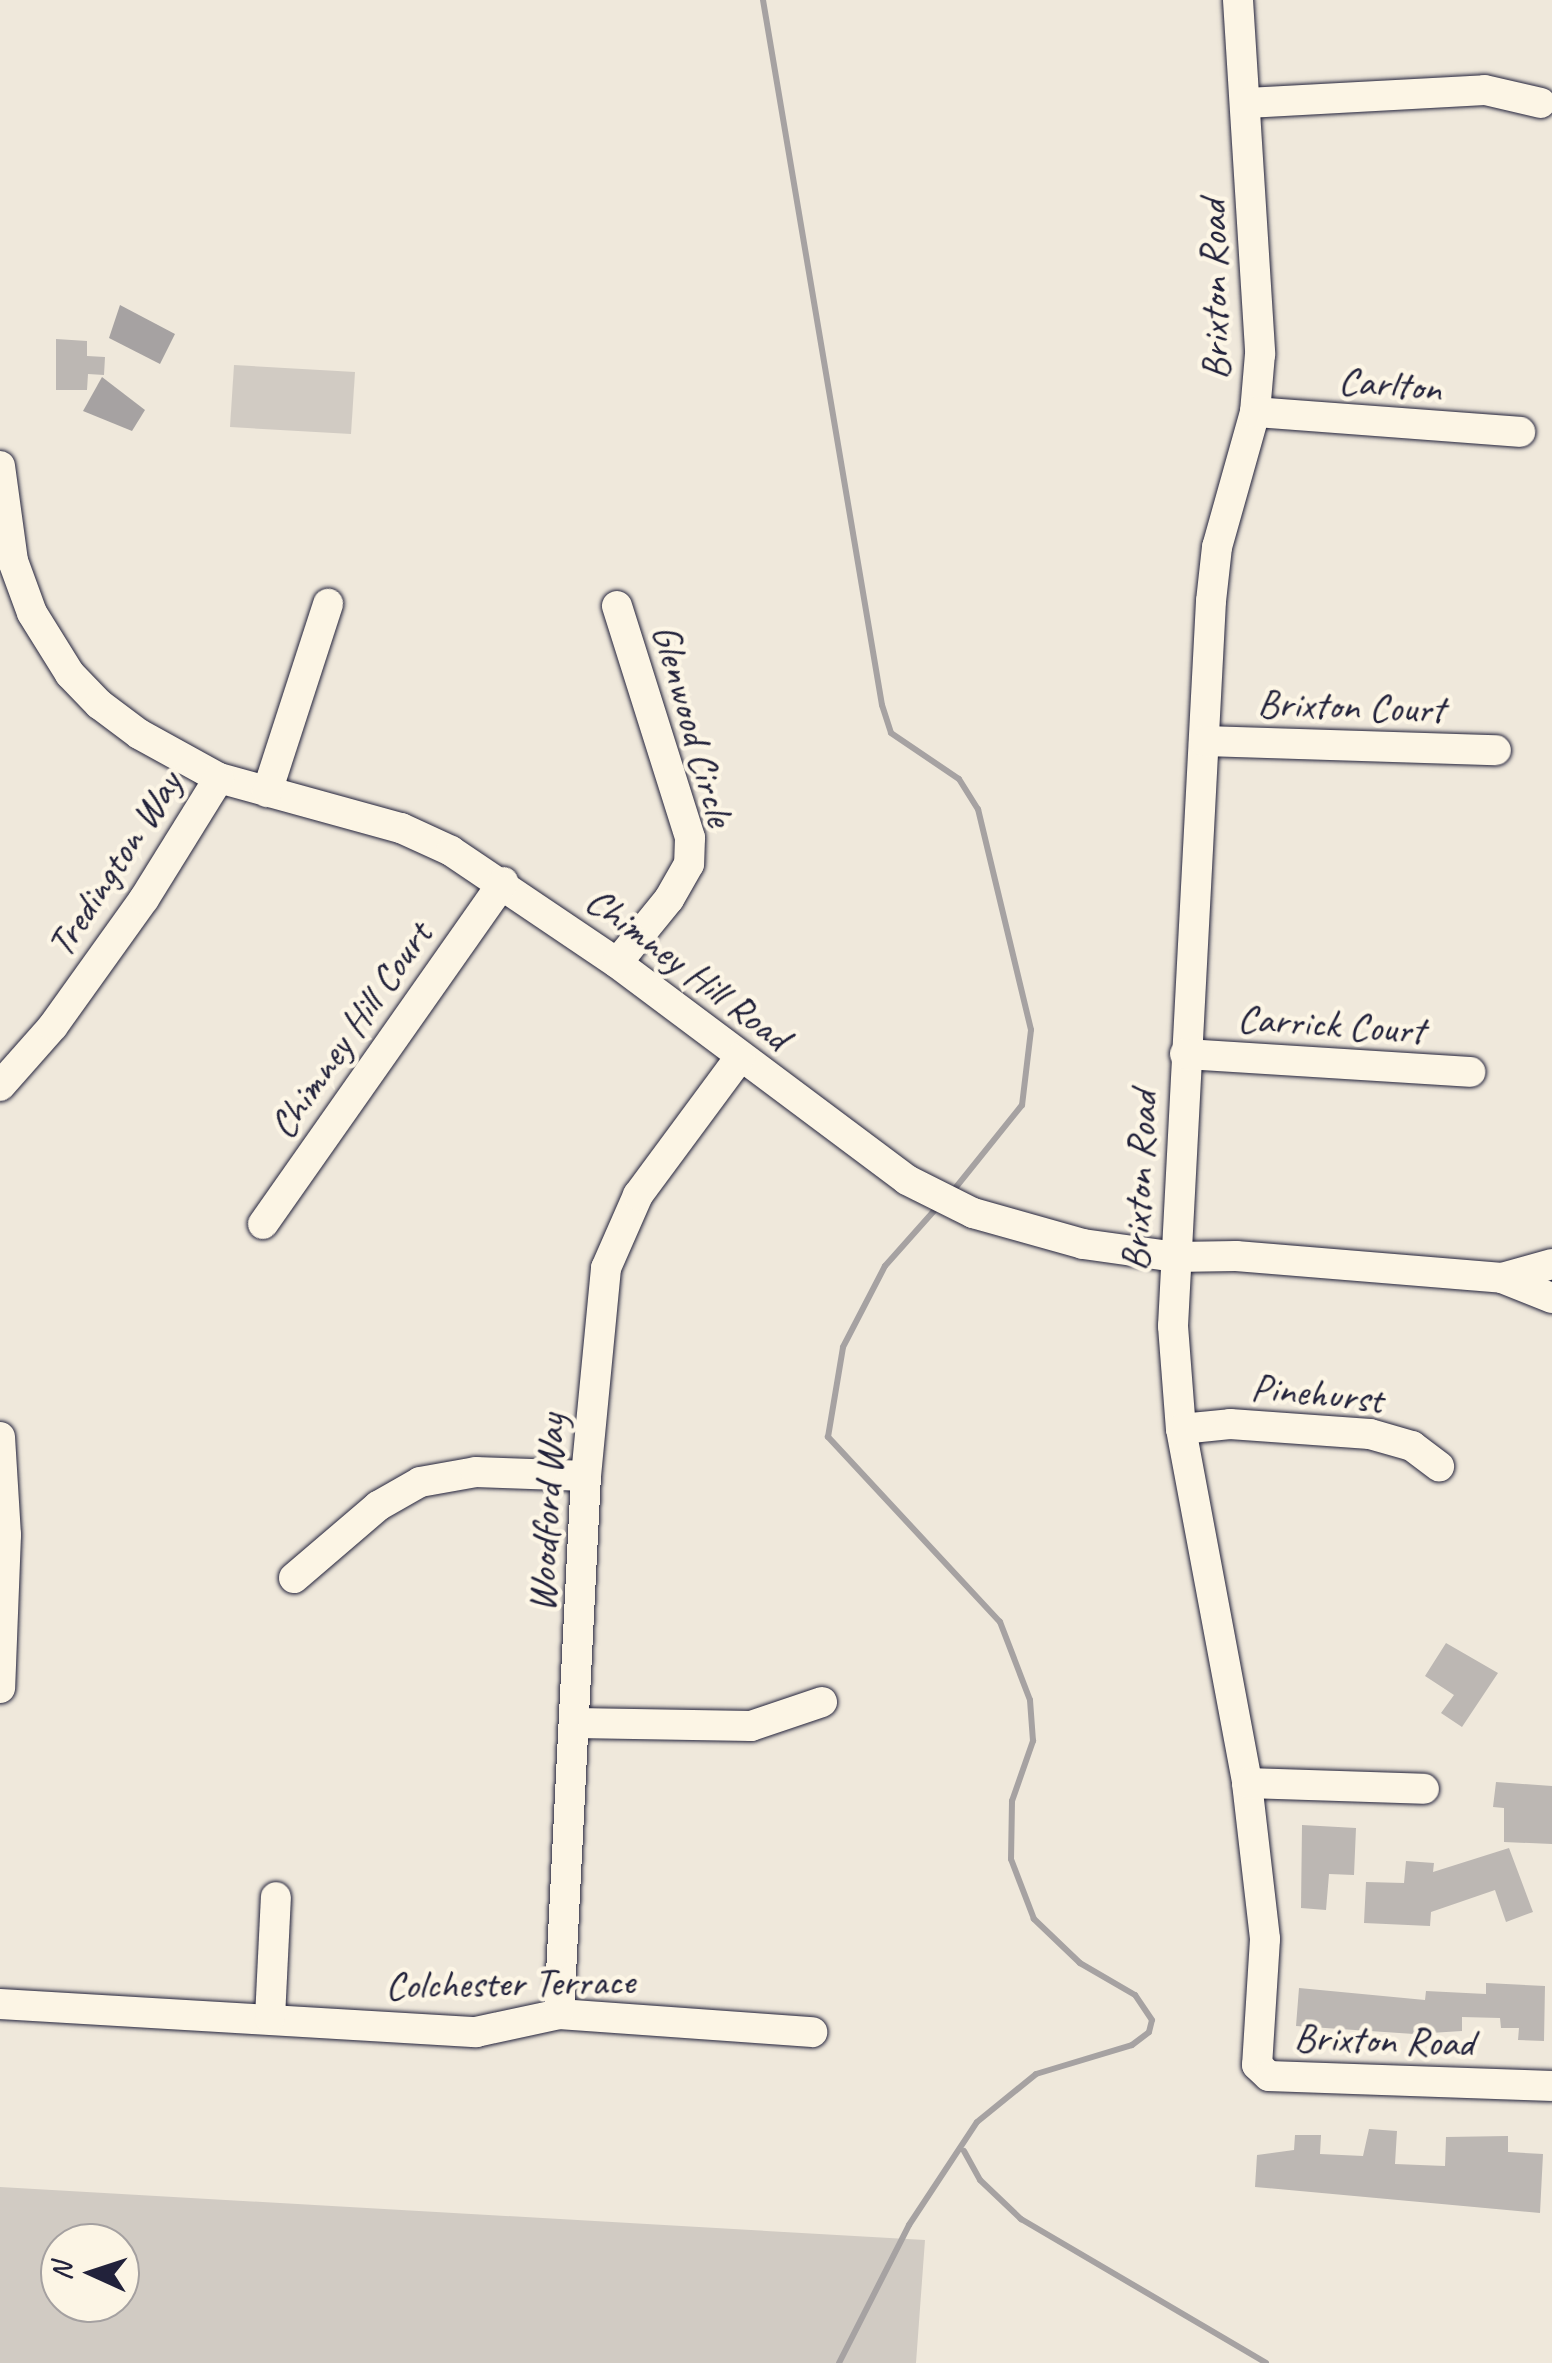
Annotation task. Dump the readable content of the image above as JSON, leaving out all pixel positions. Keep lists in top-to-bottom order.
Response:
{
  "streets": {
    "street": [
      "Brixton Road",
      "Carlton",
      "Brixton Court",
      "Glenwood Circle",
      "Tredington Way",
      "Chimney Hill Road",
      "Carrick Court",
      "Chimney Hill Court",
      "Pinehurst",
      "Woodford Way",
      "Colchester Terrace"
    ]
  },
  "crossings": [
    ["Brixton Road", "Carlton"],
    ["Brixton Road", "Brixton Court"],
    ["Brixton Road", "Chimney Hill Road"],
    ["Brixton Road", "Carrick Court"],
    ["Brixton Road", "Pinehurst"],
    ["Glenwood Circle", "Chimney Hill Road"],
    ["Tredington Way", "Chimney Hill Road"],
    ["Chimney Hill Road", "Chimney Hill Court"],
    ["Chimney Hill Road", "Woodford Way"],
    ["Woodford Way", "Colchester Terrace"]
  ],
  "north": "left"
}
